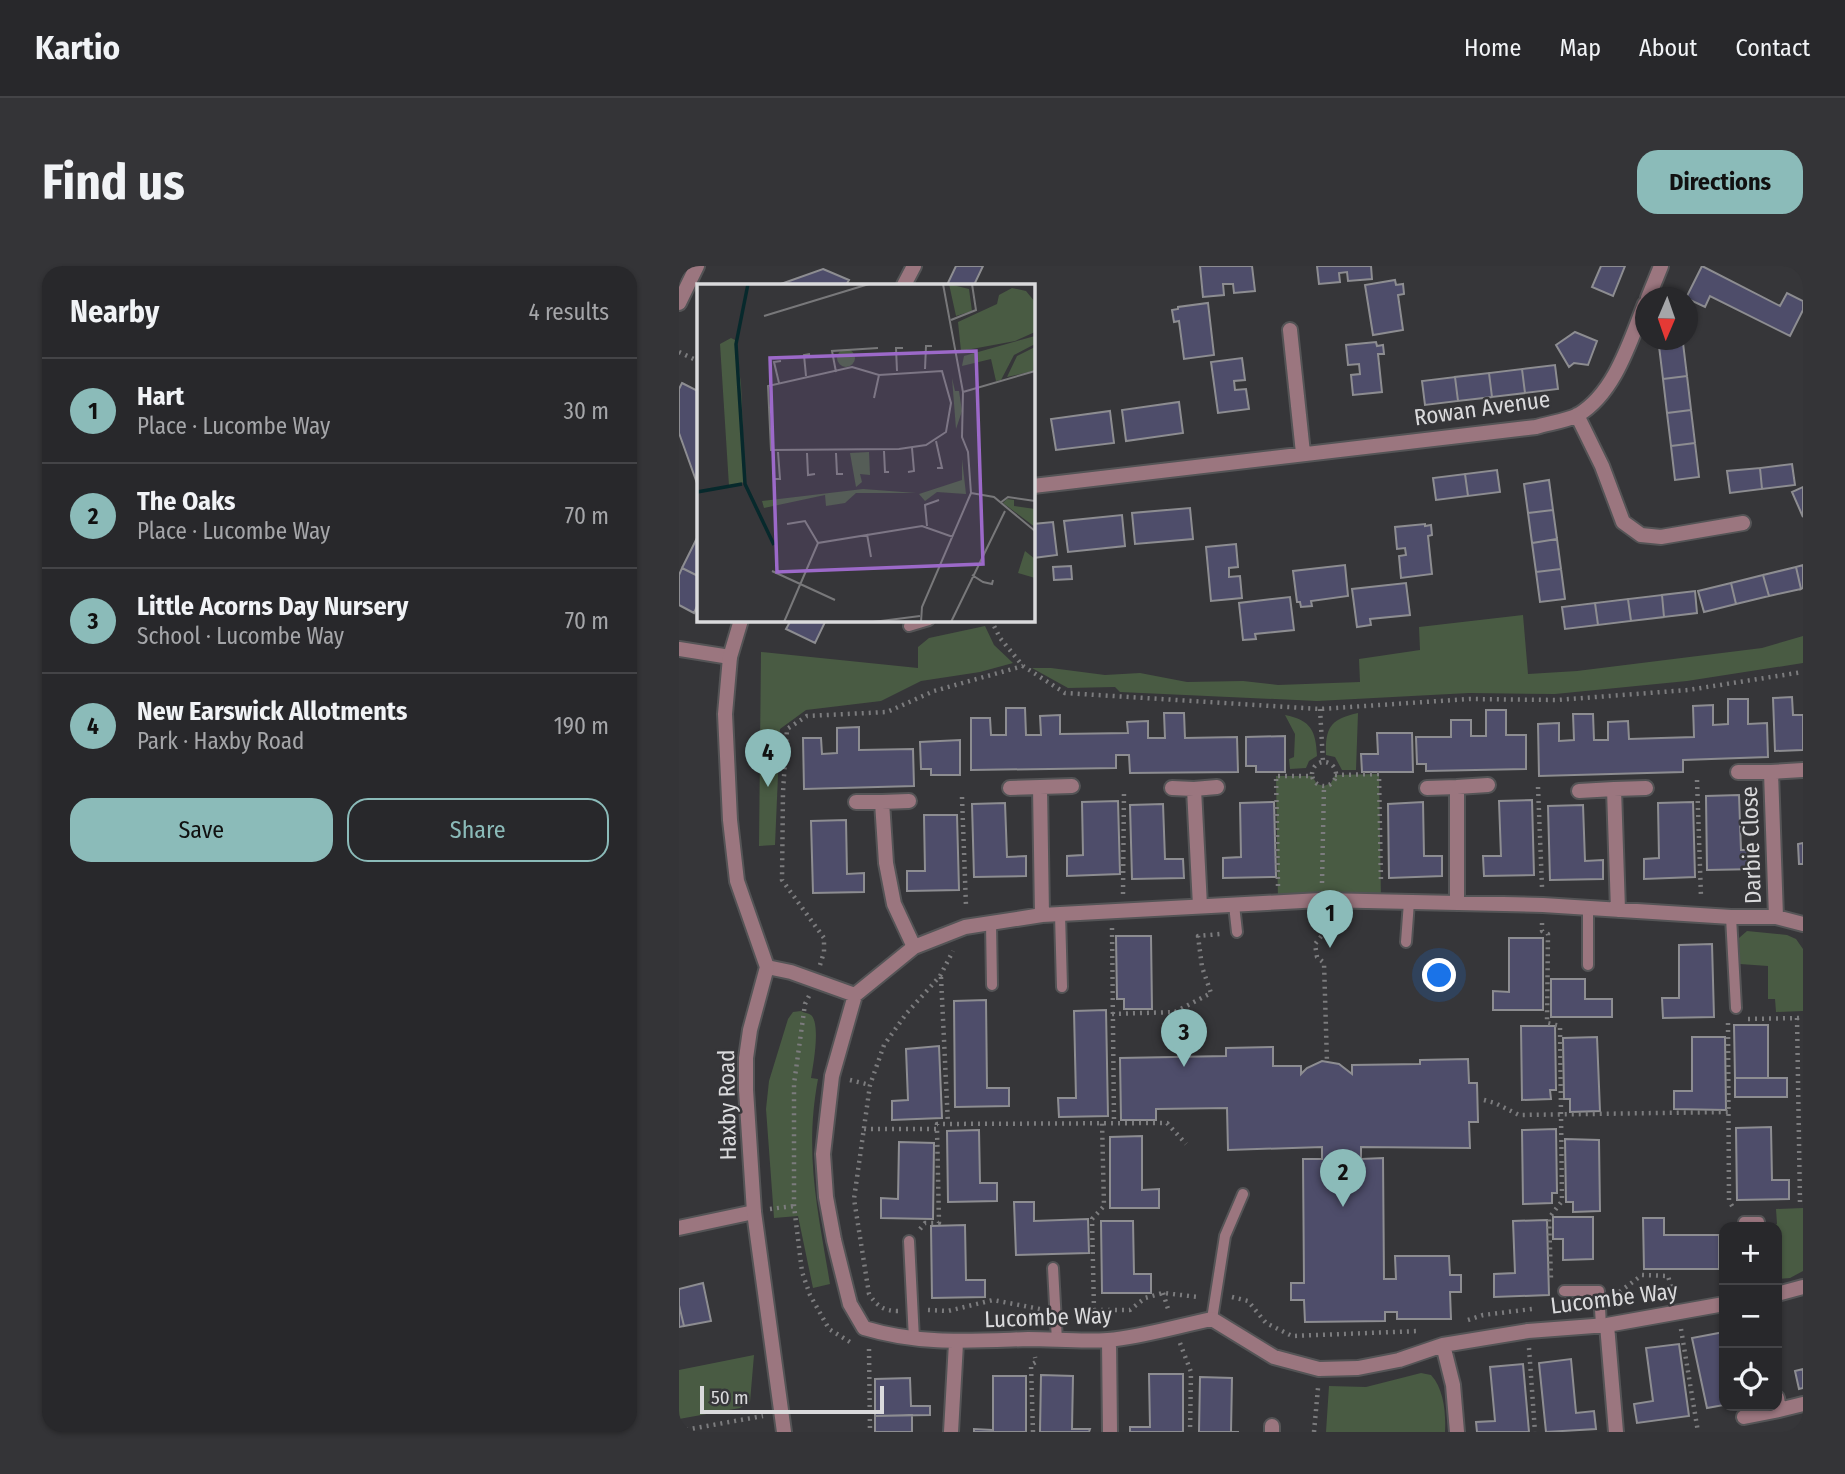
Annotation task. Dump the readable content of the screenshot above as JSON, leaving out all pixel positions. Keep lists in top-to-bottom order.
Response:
{
  "streets": {
    "street": [
      "Rowan Avenue",
      "Darbie Close",
      "Haxby Road",
      "Lucombe Way"
    ]
  },
  "scale_bar": "50 m",
  "north": "bottom",
  "page": {
    "header": "Kartio",
    "nav": [
      "Home",
      "Map",
      "About",
      "Contact"
    ],
    "buttons": [
      "Directions",
      ["Save", "Share"]
    ],
    "title": "Find us",
    "heading": ["Nearby", "4 results"],
    "list": [
      {
        "mark": "1",
        "name": "Hart",
        "note": "Place · Lucombe Way",
        "value": "30 m"
      },
      {
        "mark": "2",
        "name": "The Oaks",
        "note": "Place · Lucombe Way",
        "value": "70 m"
      },
      {
        "mark": "3",
        "name": "Little Acorns Day Nursery",
        "note": "School · Lucombe Way",
        "value": "70 m"
      },
      {
        "mark": "4",
        "name": "New Earswick Allotments",
        "note": "Park · Haxby Road",
        "value": "190 m"
      }
    ],
    "pins": [
      "4",
      "1",
      "3",
      "2"
    ],
    "map_buttons": ["+", "−"],
    "scale": "50 m"
  }
}
